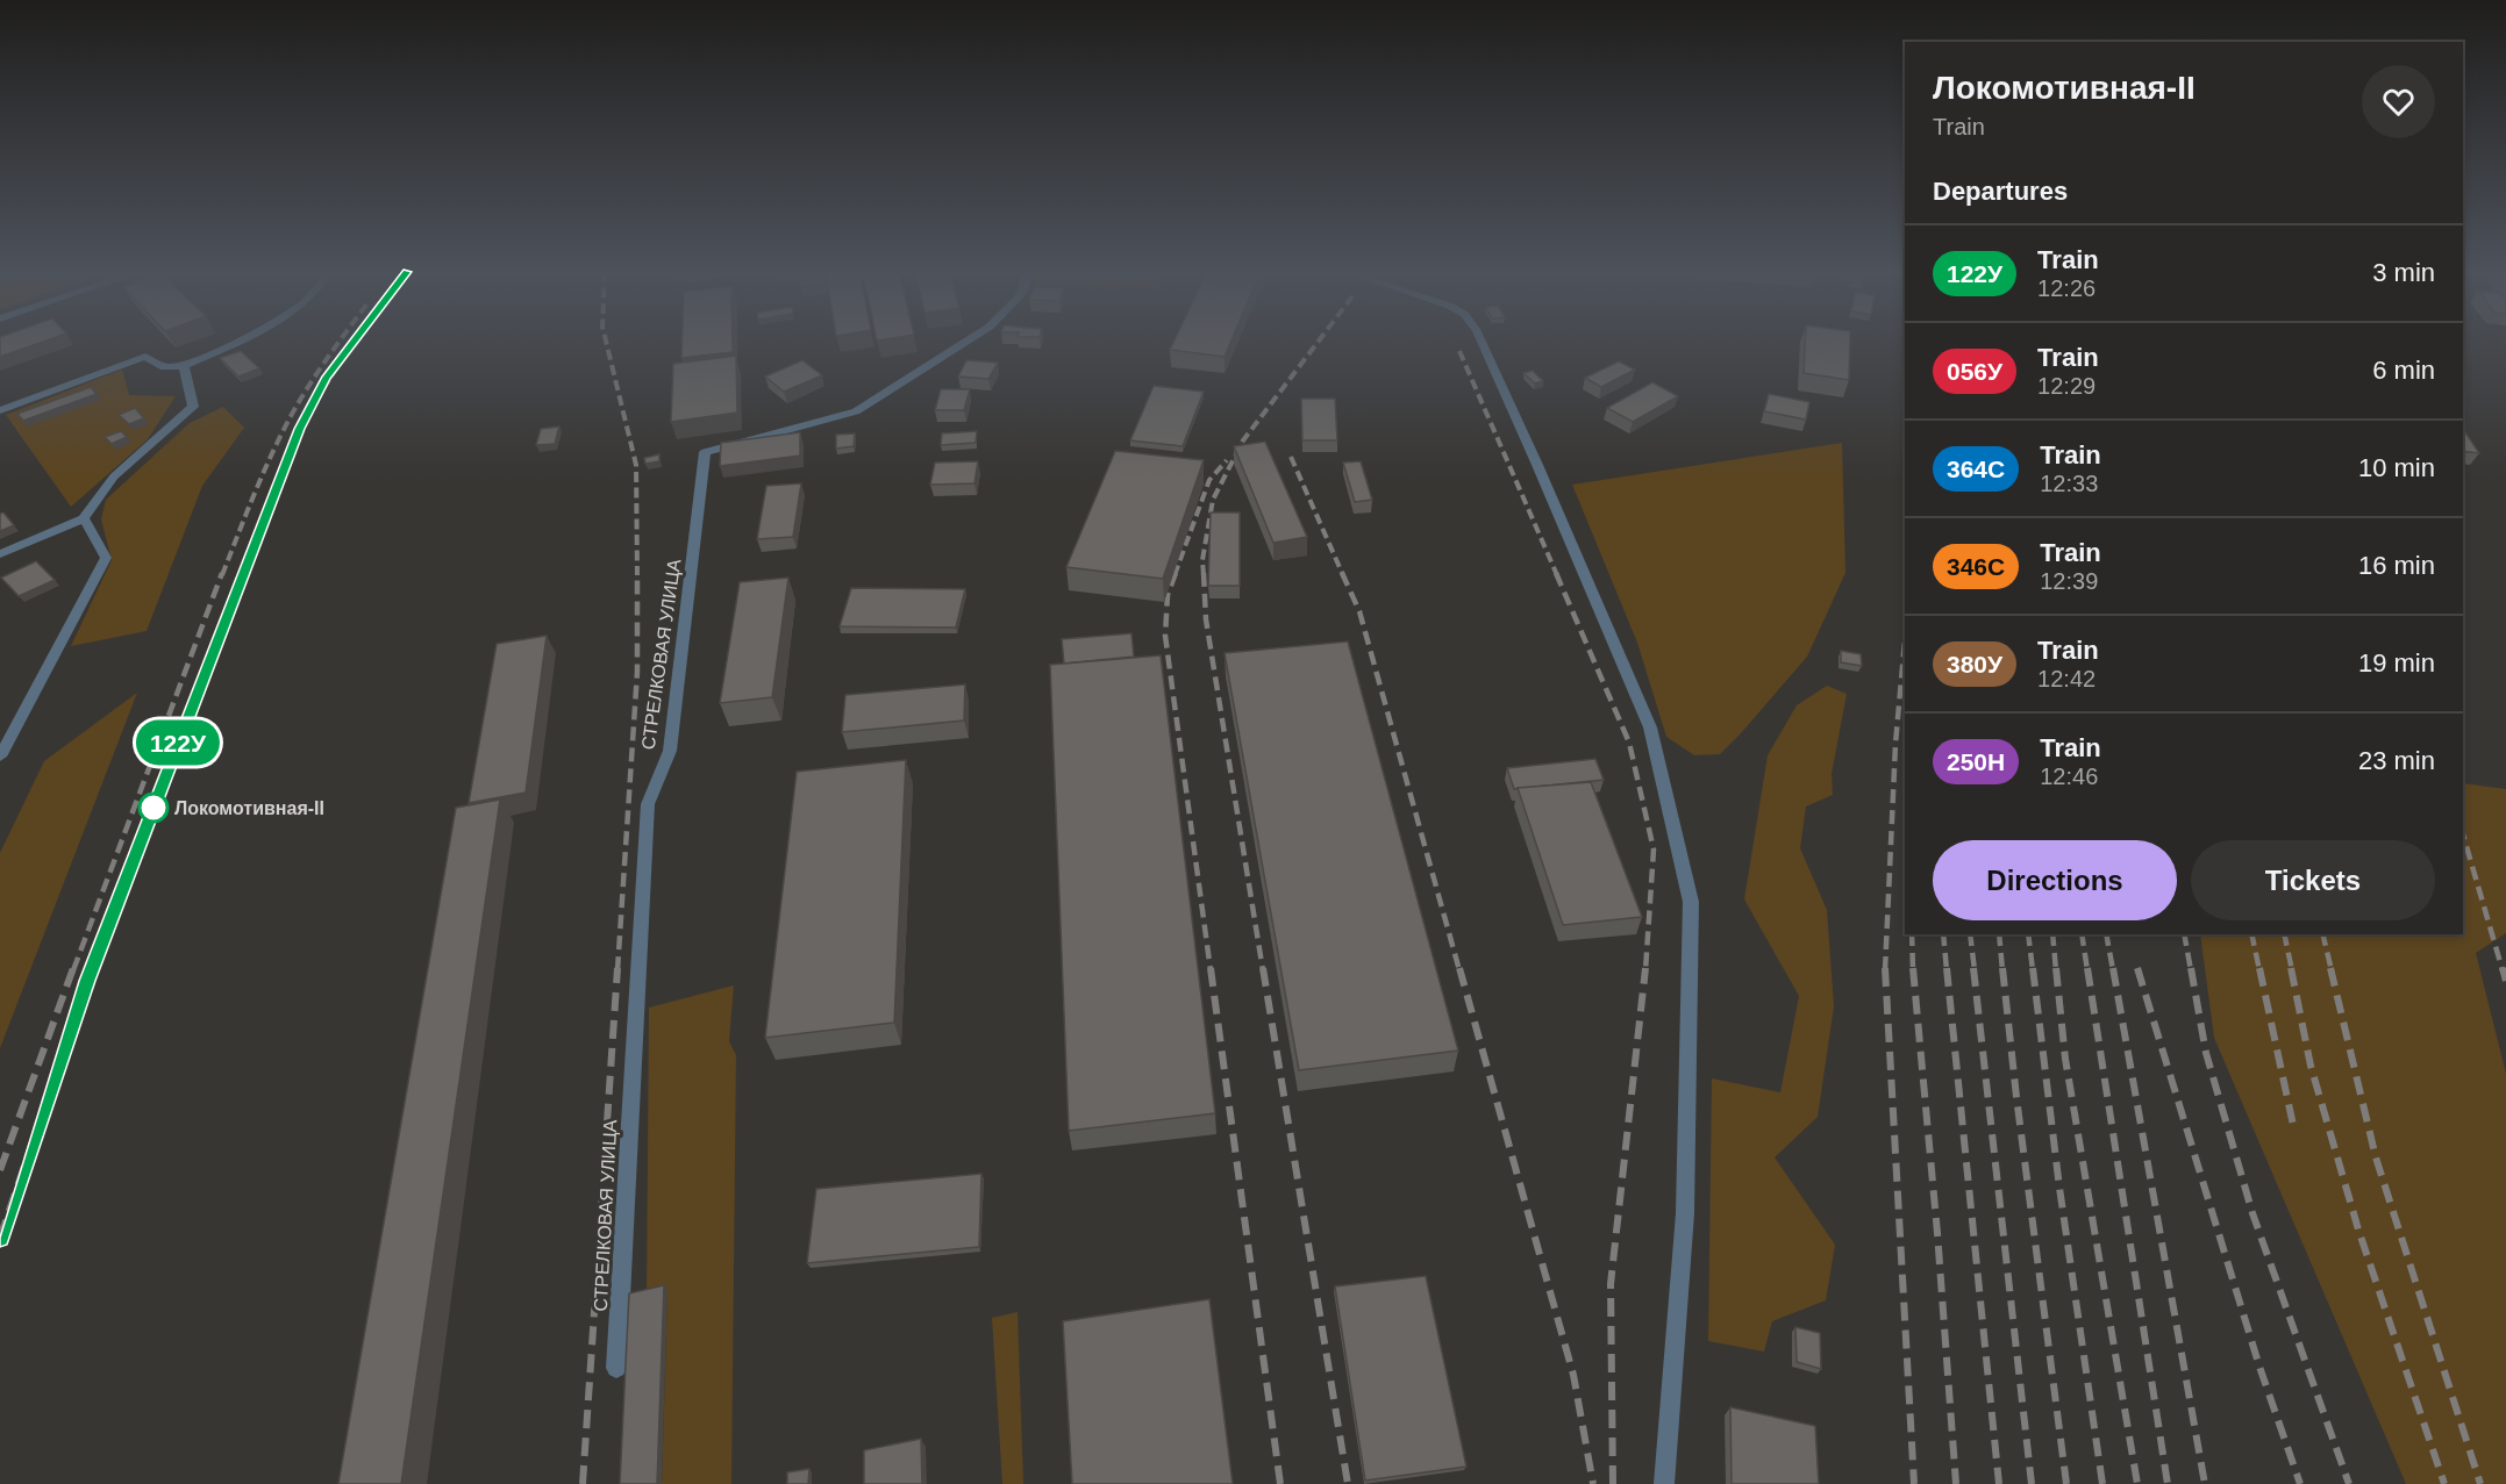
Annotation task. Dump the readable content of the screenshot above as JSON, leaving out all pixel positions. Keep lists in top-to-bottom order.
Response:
{
  "streets": {
    "street": ["СТРЕЛКОВАЯ УЛИЦА"]
  },
  "places": ["Локомотивная-II"],
  "page": {
    "on_map": "122У",
    "heading": [
      ["Локомотивная-II", "Train"],
      "Departures"
    ],
    "list": [
      {
        "mark": "122У",
        "name": "Train",
        "note": "12:26",
        "value": "3 min"
      },
      {
        "mark": "056У",
        "name": "Train",
        "note": "12:29",
        "value": "6 min"
      },
      {
        "mark": "364С",
        "name": "Train",
        "note": "12:33",
        "value": "10 min"
      },
      {
        "mark": "346С",
        "name": "Train",
        "note": "12:39",
        "value": "16 min"
      },
      {
        "mark": "380У",
        "name": "Train",
        "note": "12:42",
        "value": "19 min"
      },
      {
        "mark": "250Н",
        "name": "Train",
        "note": "12:46",
        "value": "23 min"
      }
    ],
    "buttons": ["Directions", "Tickets"]
  }
}
